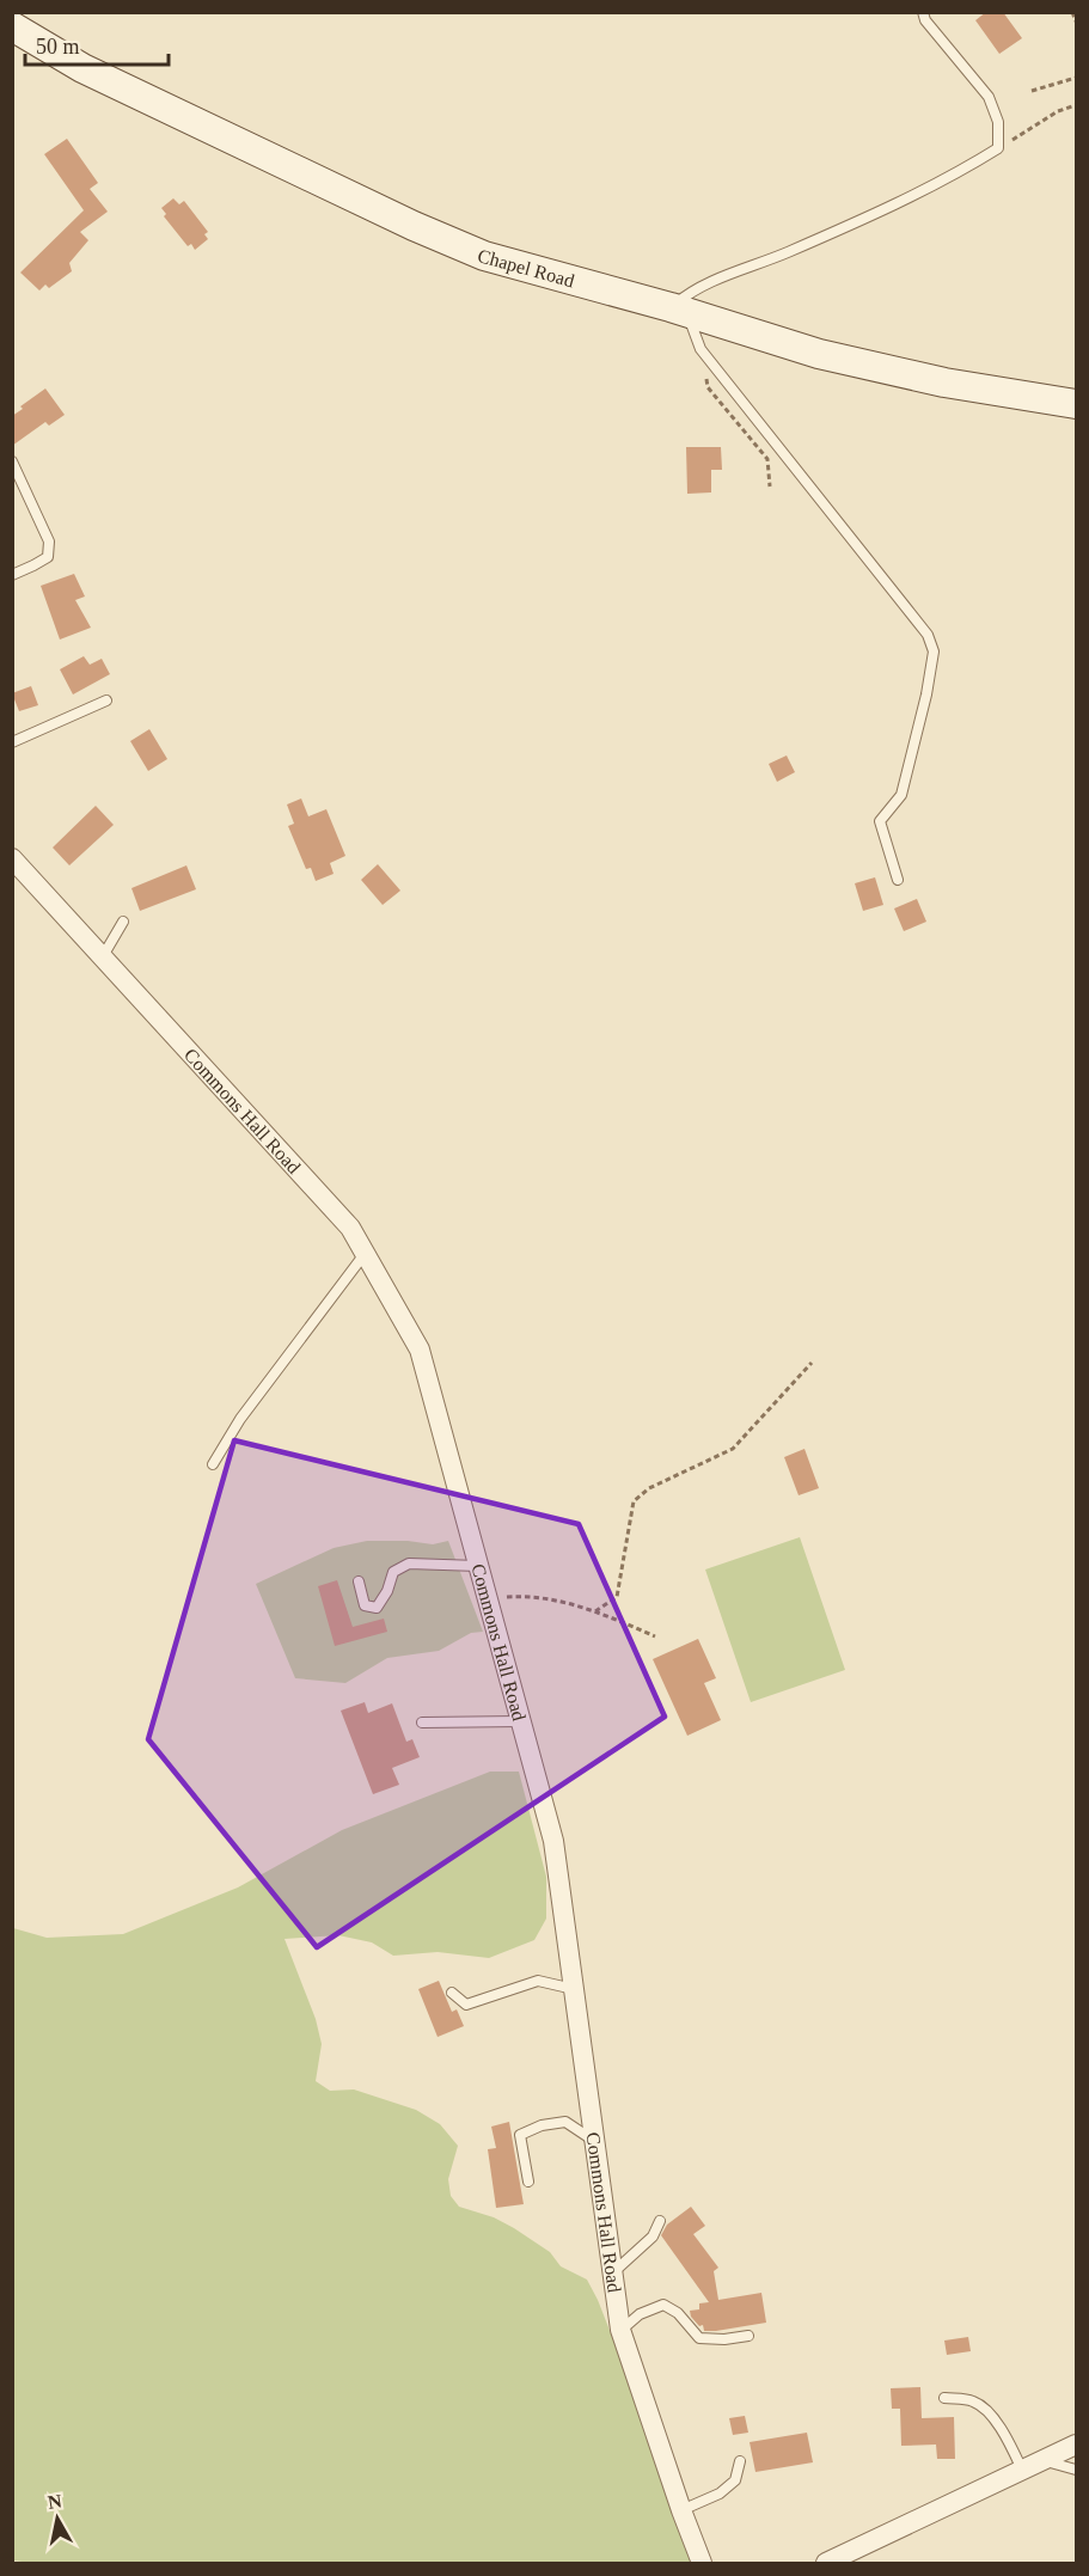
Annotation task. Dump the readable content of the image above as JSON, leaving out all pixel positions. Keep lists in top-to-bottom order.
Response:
{
  "streets": {
    "street": ["Chapel Road", "Commons Hall Road"]
  },
  "scale_bar": "50 m",
  "north": "top"
}
